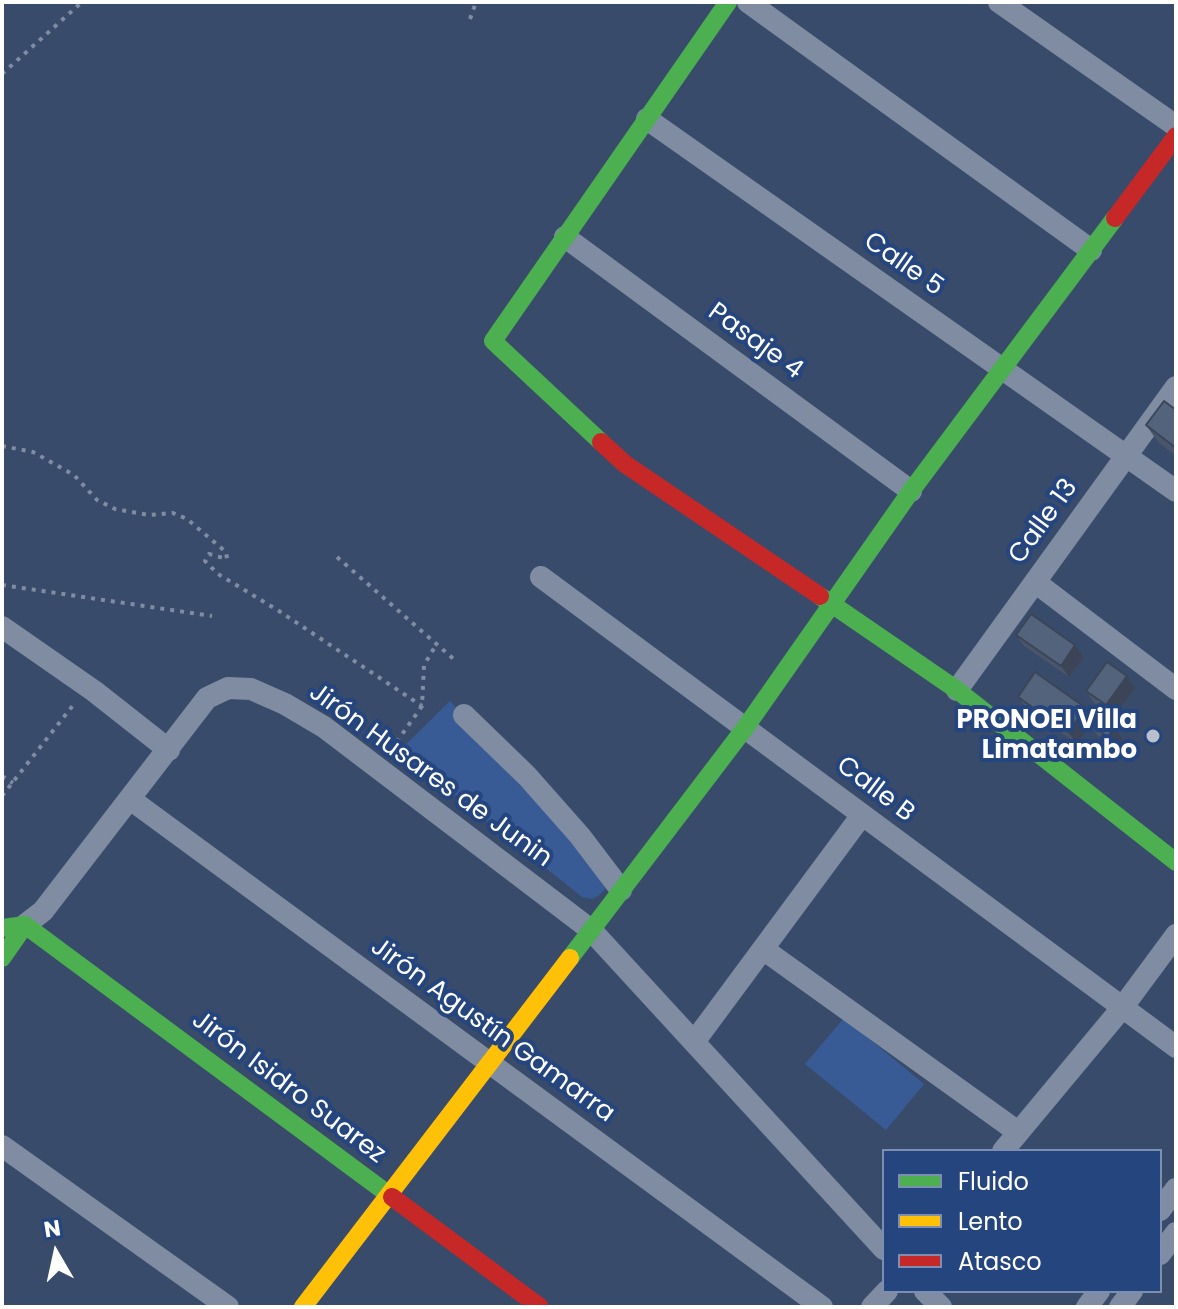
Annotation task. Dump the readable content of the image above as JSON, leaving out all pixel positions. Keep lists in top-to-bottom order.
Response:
{
  "streets": {
    "street": [
      "Calle 5",
      "Pasaje 4",
      "Calle 13",
      "Jirón Husares de Junin",
      "Calle B",
      "Jirón Agustín Gamarra",
      "Jirón Isidro Suarez"
    ]
  },
  "crossings": [
    ["Calle 5", "Calle 13"]
  ],
  "places": ["PRONOEI Villa Limatambo"],
  "legend": ["Fluido", "Lento", "Atasco"],
  "north": "top"
}
